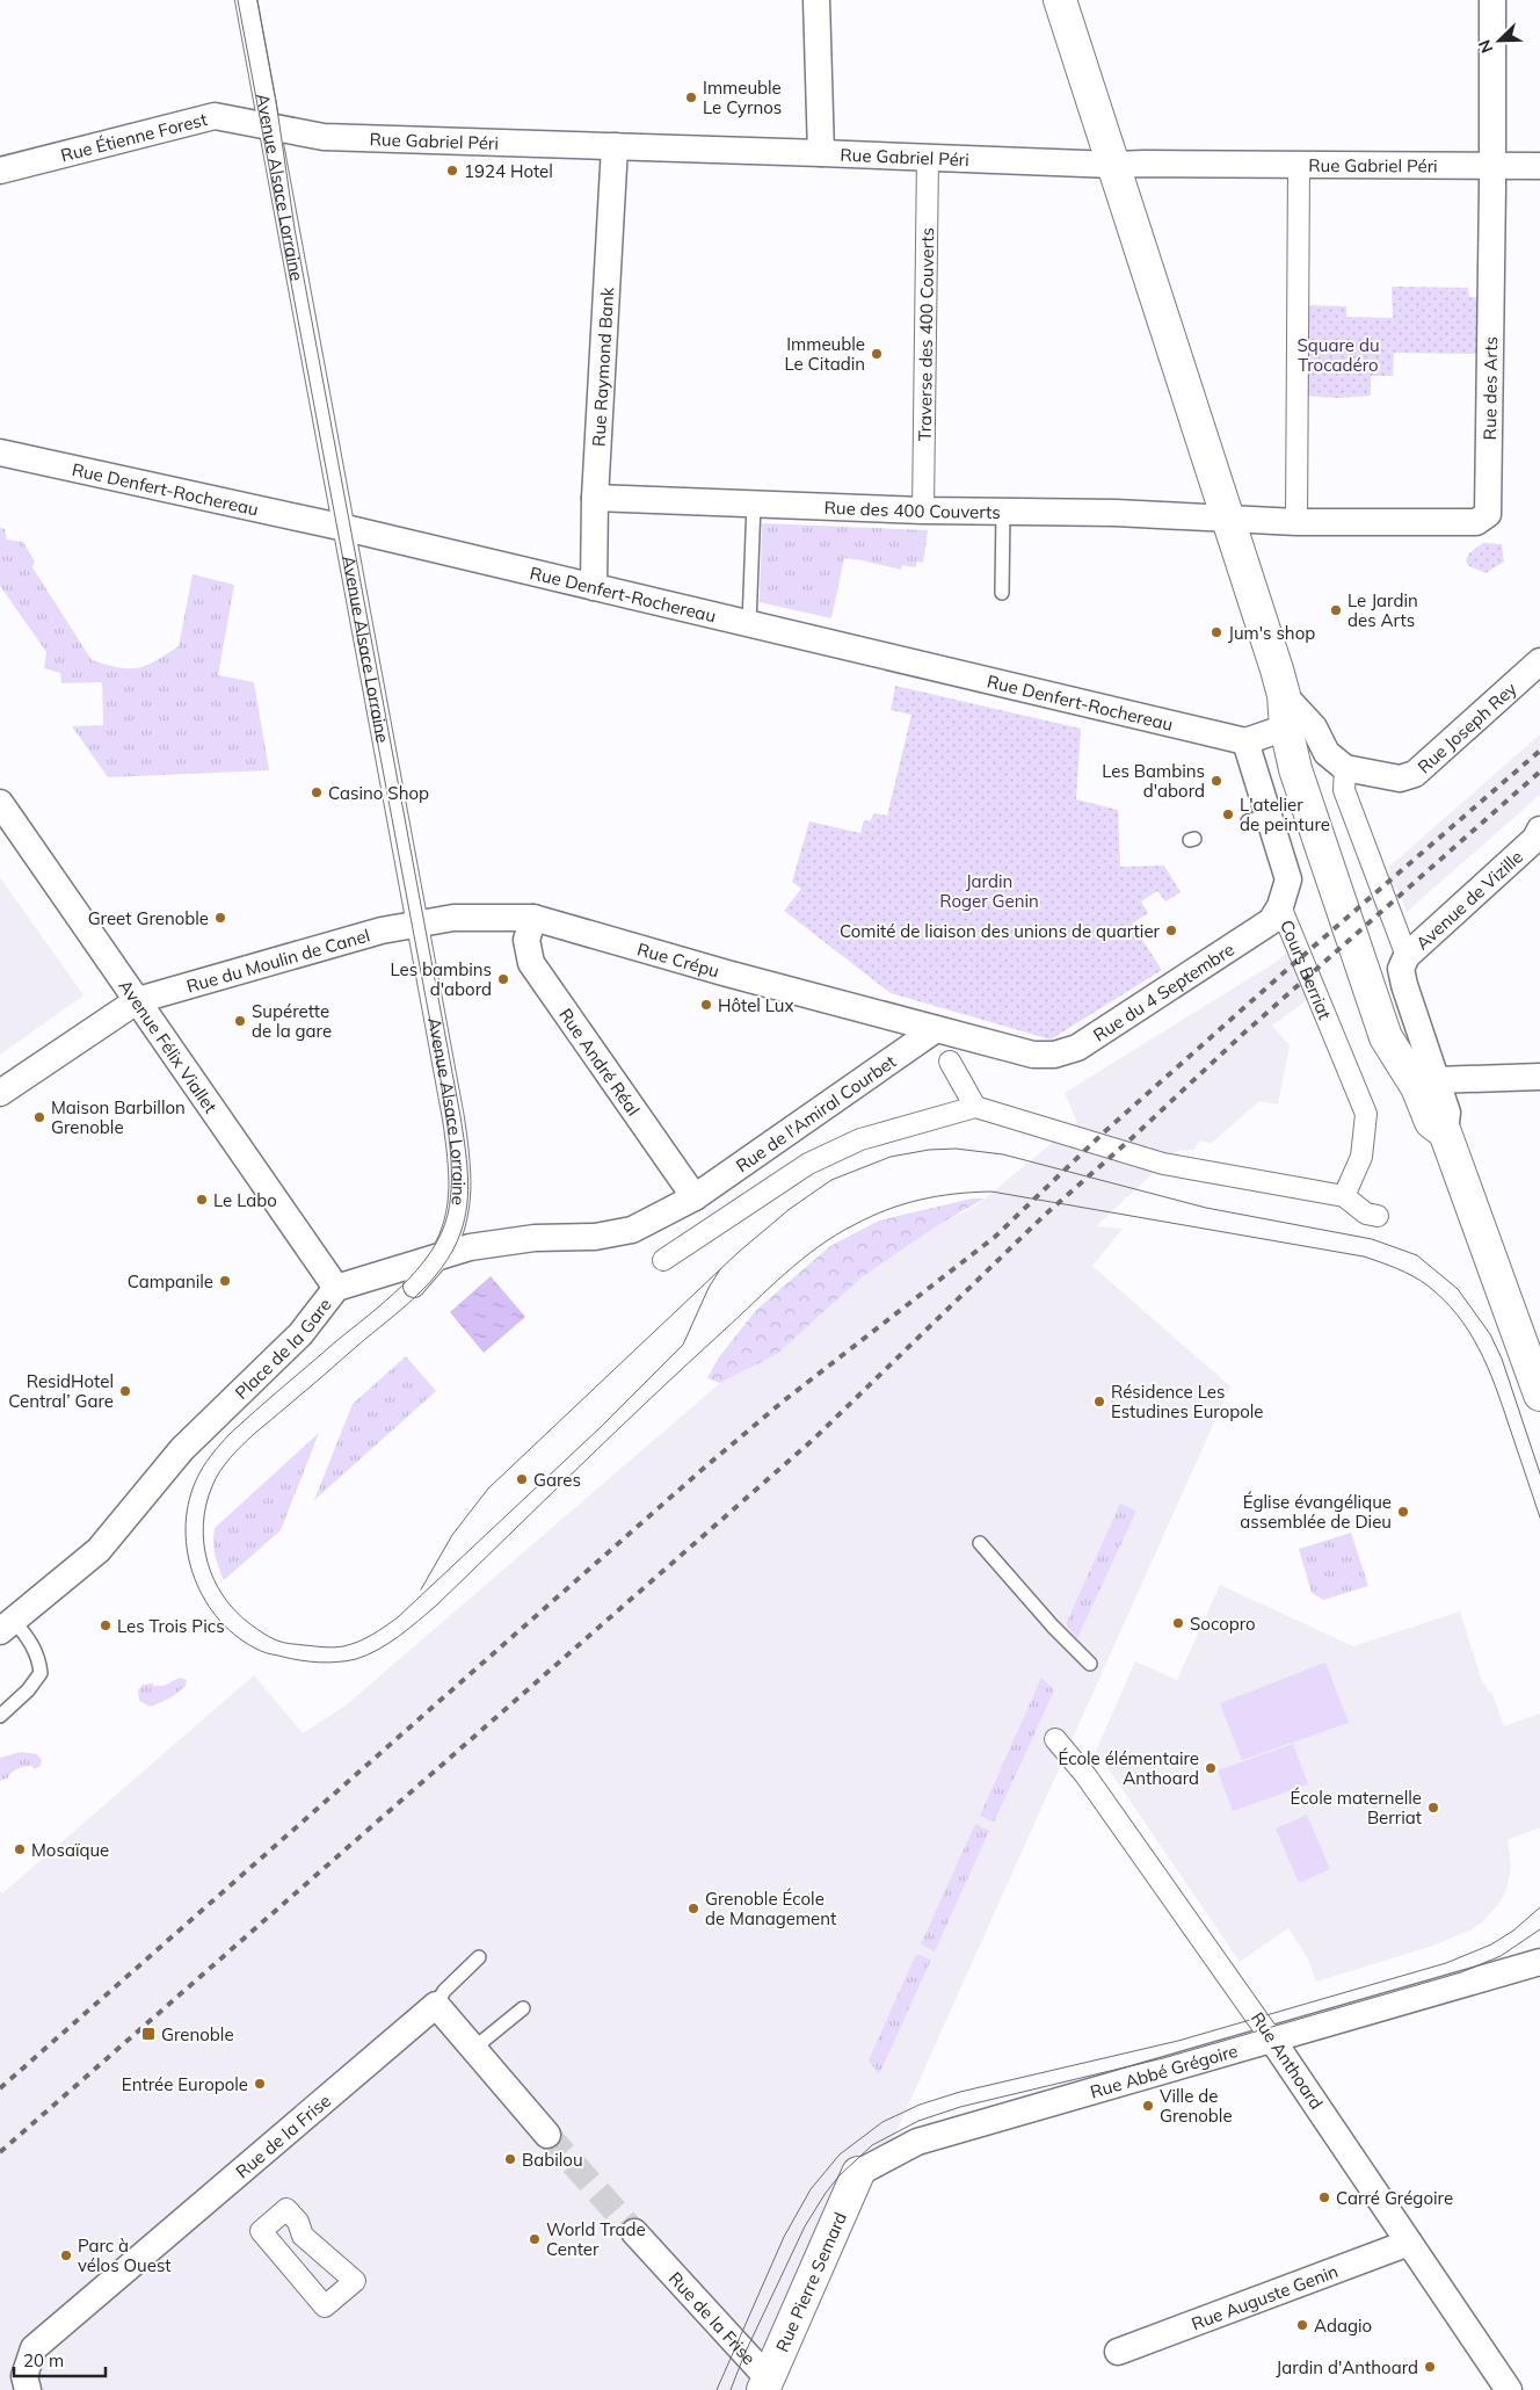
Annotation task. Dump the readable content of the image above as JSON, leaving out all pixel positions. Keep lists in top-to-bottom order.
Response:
{
  "streets": {
    "street": [
      "Rue Étienne Forest",
      "Rue Gabriel Péri",
      "Avenue Alsace Lorraine",
      "Traverse des 400 Couverts",
      "Rue Raymond Bank",
      "Rue des Arts",
      "Rue Denfert-Rochereau",
      "Rue des 400 Couverts",
      "Rue Joseph Rey",
      "Avenue de Vizille",
      "Rue Crépu",
      "Rue du Moulin de Canel",
      "Cours Berriat",
      "Rue du 4 Septembre",
      "Avenue Félix Viallet",
      "Rue André Réal",
      "Rue de l'Amiral Courbet",
      "Place de la Gare",
      "Rue Anthoard",
      "Rue Abbé Grégoire",
      "Rue de la Frise",
      "Rue Pierre Semard",
      "Rue Auguste Genin"
    ]
  },
  "crossings": [
    ["Rue Étienne Forest", "Rue Gabriel Péri"],
    ["Rue Étienne Forest", "Avenue Alsace Lorraine"],
    ["Rue Gabriel Péri", "Avenue Alsace Lorraine"],
    ["Rue Gabriel Péri", "Traverse des 400 Couverts"],
    ["Rue Gabriel Péri", "Rue Raymond Bank"],
    ["Rue Gabriel Péri", "Rue des Arts"],
    ["Avenue Alsace Lorraine", "Rue Denfert-Rochereau"],
    ["Avenue Alsace Lorraine", "Rue Crépu"],
    ["Avenue Alsace Lorraine", "Rue du Moulin de Canel"],
    ["Avenue Alsace Lorraine", "Place de la Gare"],
    ["Traverse des 400 Couverts", "Rue des 400 Couverts"],
    ["Rue Raymond Bank", "Rue Denfert-Rochereau"],
    ["Rue Raymond Bank", "Rue des 400 Couverts"],
    ["Rue des Arts", "Rue des 400 Couverts"],
    ["Rue Denfert-Rochereau", "Cours Berriat"],
    ["Rue Crépu", "Rue du Moulin de Canel"],
    ["Rue Crépu", "Rue du 4 Septembre"],
    ["Rue Crépu", "Rue André Réal"],
    ["Rue Crépu", "Rue de l'Amiral Courbet"],
    ["Rue du Moulin de Canel", "Avenue Félix Viallet"],
    ["Cours Berriat", "Rue du 4 Septembre"],
    ["Rue du 4 Septembre", "Rue de l'Amiral Courbet"],
    ["Avenue Félix Viallet", "Place de la Gare"],
    ["Rue André Réal", "Rue de l'Amiral Courbet"],
    ["Rue André Réal", "Place de la Gare"],
    ["Rue de l'Amiral Courbet", "Place de la Gare"],
    ["Rue Anthoard", "Rue Abbé Grégoire"],
    ["Rue Anthoard", "Rue Auguste Genin"],
    ["Rue Abbé Grégoire", "Rue Pierre Semard"],
    ["Rue de la Frise", "Rue Pierre Semard"]
  ],
  "parks": ["Square du Trocadéro", "Jardin Roger Genin"],
  "places": {
    "other": [
      "Immeuble Le Cyrnos",
      "1924 Hotel",
      "Immeuble Le Citadin",
      "Le Jardin des Arts",
      "Jum's shop",
      "Les Bambins d'abord",
      "Casino Shop",
      "L'atelier de peinture",
      "Greet Grenoble",
      "Comité de liaison des unions de quartier",
      "Les bambins d'abord",
      "Hôtel Lux",
      "Supérette de la gare",
      "Maison Barbillon Grenoble",
      "Le Labo",
      "Campanile",
      "ResidHotel Central’ Gare",
      "Résidence Les Estudines Europole",
      "Gares",
      "Église évangélique assemblée de Dieu",
      "Socopro",
      "Les Trois Pics",
      "École élémentaire Anthoard",
      "École maternelle Berriat",
      "Mosaïque",
      "Grenoble École de Management",
      "Entrée Europole",
      "Ville de Grenoble",
      "Babilou",
      "Carré Grégoire",
      "World Trade Center",
      "Parc à vélos Ouest",
      "Adagio",
      "Jardin d'Anthoard"
    ],
    "transit": ["Grenoble"]
  },
  "scale_bar": "20 m",
  "north": "bottom left"
}
